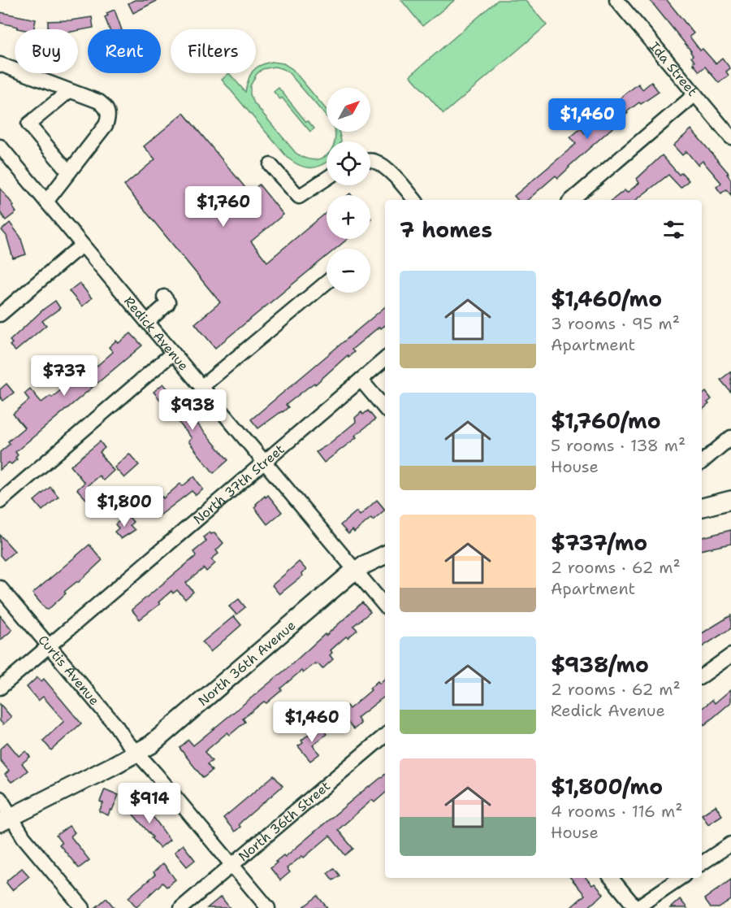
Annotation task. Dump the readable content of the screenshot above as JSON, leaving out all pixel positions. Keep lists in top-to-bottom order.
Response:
{
  "streets": {
    "main road": ["North 36th Avenue"],
    "street": [
      "Ida Street",
      "Redick Avenue",
      "North 37th Street",
      "Curtis Avenue",
      "North 36th Street"
    ]
  },
  "crossings": [
    ["Redick Avenue", "North 37th Street"],
    ["Redick Avenue", "North 36th Avenue"],
    ["North 37th Street", "Curtis Avenue"],
    ["North 36th Avenue", "Curtis Avenue"],
    ["Curtis Avenue", "North 36th Street"]
  ],
  "north": "top right",
  "page": {
    "chip": ["Buy", "Rent", "Filters"],
    "map_buttons": ["+", "−"],
    "price": [
      "$1,460",
      "$1,760",
      "$737",
      "$938",
      "$1,800",
      "$1,460",
      "$914"
    ],
    "heading": "7 homes",
    "list": [
      {
        "name": "$1,460/mo",
        "note": "3 rooms · 95 m² · Apartment"
      },
      {
        "name": "$1,760/mo",
        "note": "5 rooms · 138 m² · House"
      },
      {
        "name": "$737/mo",
        "note": "2 rooms · 62 m² · Apartment"
      },
      {
        "name": "$938/mo",
        "note": "2 rooms · 62 m² · Redick Avenue"
      },
      {
        "name": "$1,800/mo",
        "note": "4 rooms · 116 m² · House"
      }
    ]
  }
}
